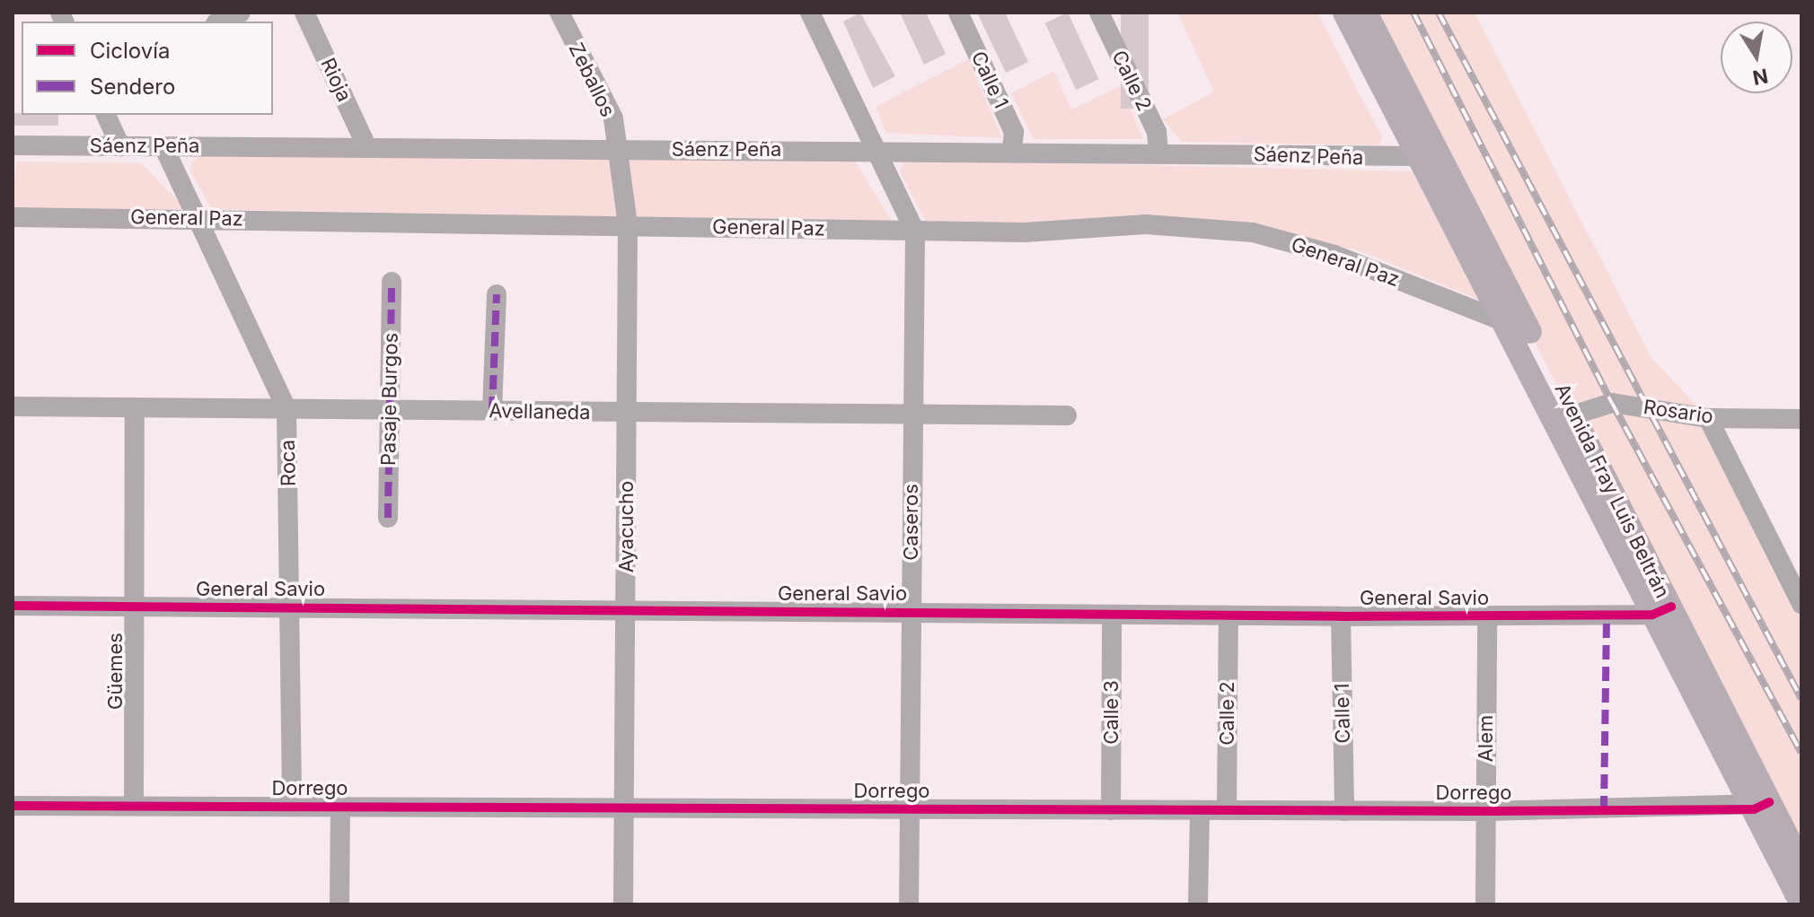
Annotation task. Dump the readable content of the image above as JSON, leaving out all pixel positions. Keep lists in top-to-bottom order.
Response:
{
  "streets": {
    "main road": ["Avenida Fray Luis Beltrán"],
    "street": [
      "Rioja",
      "Zeballos",
      "Calle 1",
      "Calle 2",
      "Sáenz Peña",
      "General Paz",
      "Pasaje Burgos",
      "Avellaneda",
      "Rosario",
      "Roca",
      "Caseros",
      "Ayacucho",
      "General Savio",
      "Güemes",
      "Calle 3",
      "Alem",
      "Dorrego"
    ]
  },
  "crossings": [
    ["Rioja", "Sáenz Peña"],
    ["Zeballos", "Sáenz Peña"],
    ["Zeballos", "Ayacucho"],
    ["Calle 1", "Sáenz Peña"],
    ["Calle 1", "General Savio"],
    ["Calle 1", "Dorrego"],
    ["Calle 2", "Sáenz Peña"],
    ["Calle 2", "General Savio"],
    ["Calle 2", "Dorrego"],
    ["Sáenz Peña", "Roca"],
    ["Sáenz Peña", "Avenida Fray Luis Beltrán"],
    ["Sáenz Peña", "Caseros"],
    ["Sáenz Peña", "Ayacucho"],
    ["General Paz", "Roca"],
    ["General Paz", "Avenida Fray Luis Beltrán"],
    ["General Paz", "Caseros"],
    ["General Paz", "Ayacucho"],
    ["Pasaje Burgos", "Avellaneda"],
    ["Avellaneda", "Roca"],
    ["Avellaneda", "Caseros"],
    ["Avellaneda", "Ayacucho"],
    ["Avellaneda", "Güemes"],
    ["Rosario", "Avenida Fray Luis Beltrán"],
    ["Roca", "General Savio"],
    ["Roca", "Dorrego"],
    ["Avenida Fray Luis Beltrán", "General Savio"],
    ["Avenida Fray Luis Beltrán", "Dorrego"],
    ["Caseros", "General Savio"],
    ["Caseros", "Dorrego"],
    ["Ayacucho", "General Savio"],
    ["Ayacucho", "Dorrego"],
    ["General Savio", "Güemes"],
    ["General Savio", "Calle 3"],
    ["General Savio", "Alem"],
    ["Güemes", "Dorrego"],
    ["Calle 3", "Dorrego"],
    ["Alem", "Dorrego"]
  ],
  "legend": ["Ciclovía", "Sendero"],
  "north": "bottom"
}
